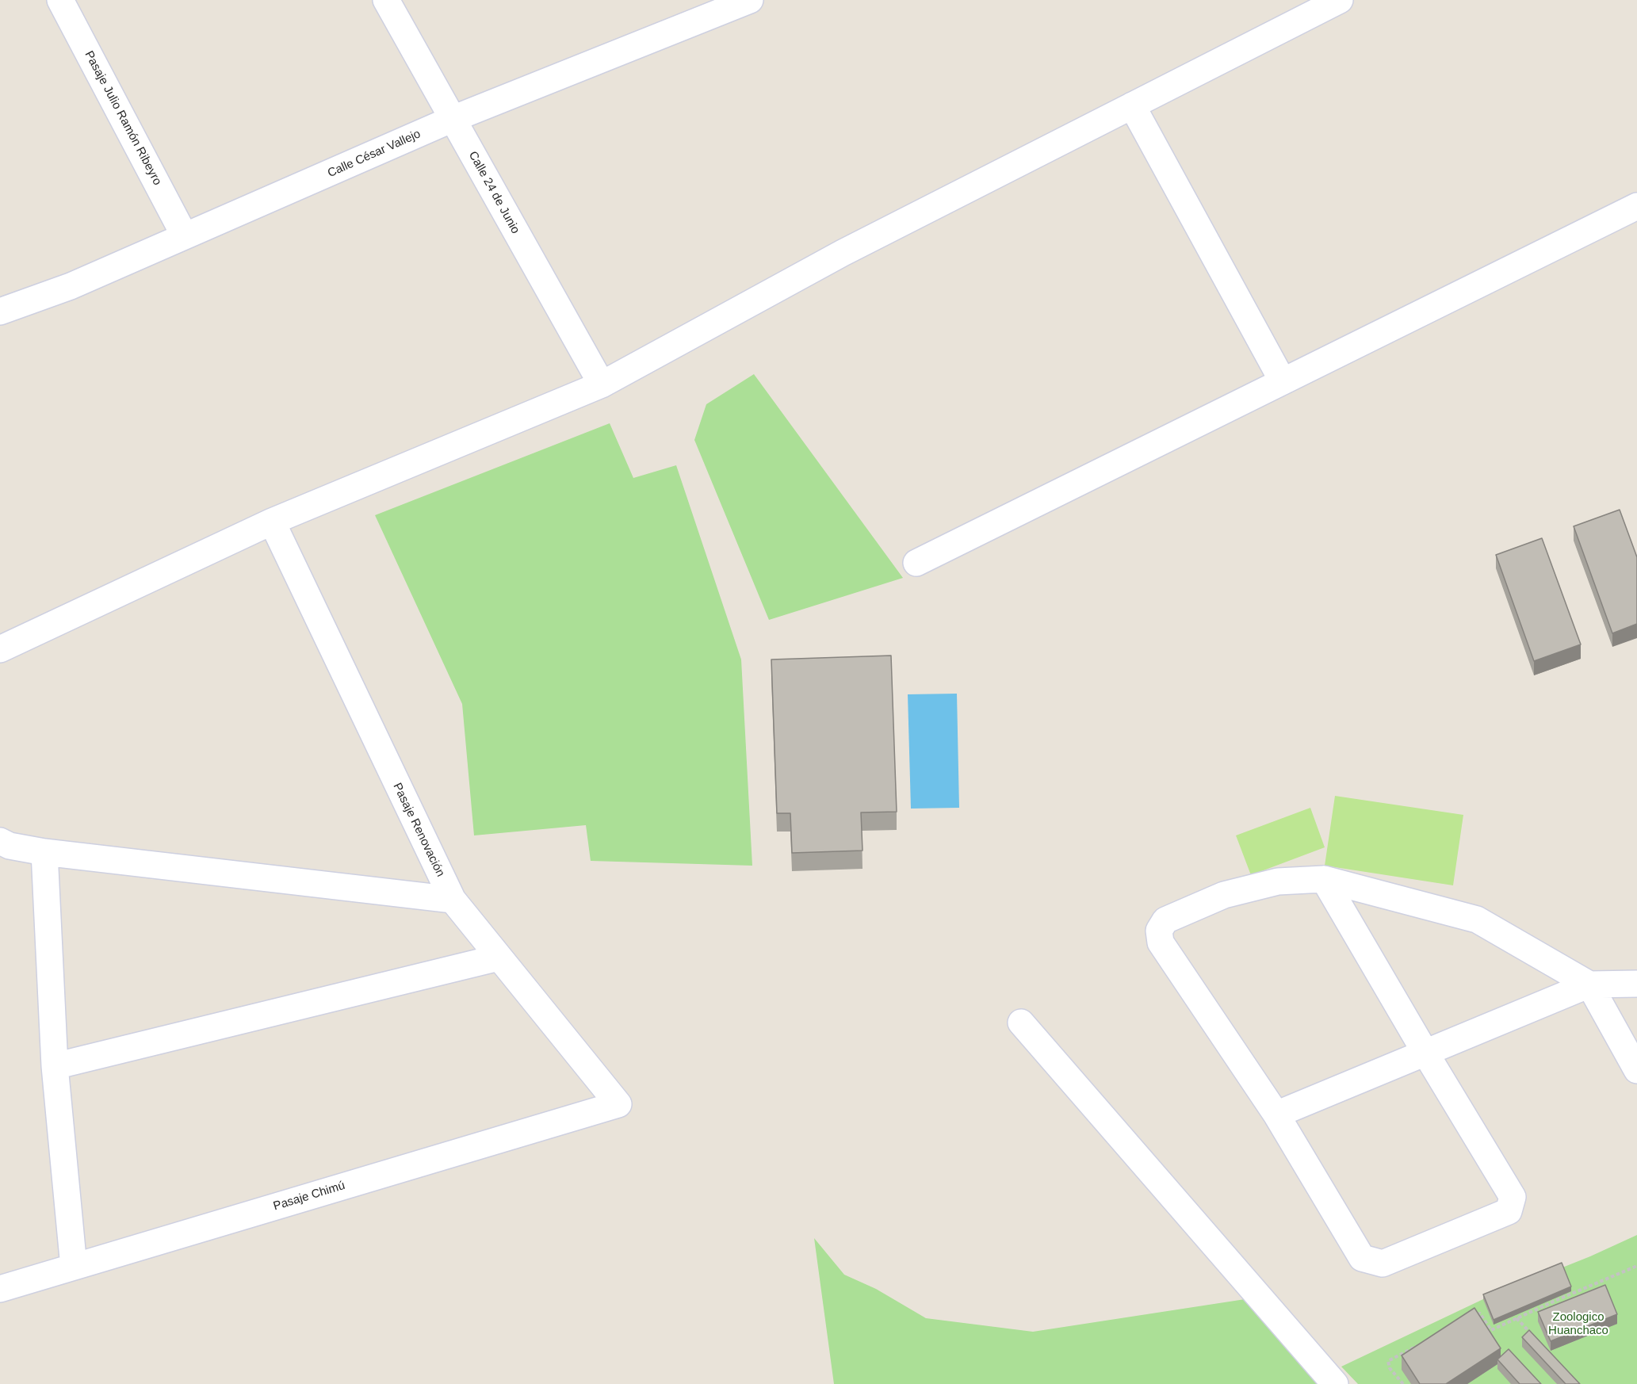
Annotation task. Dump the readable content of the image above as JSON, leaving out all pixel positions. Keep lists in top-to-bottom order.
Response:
{
  "streets": {
    "street": [
      "Pasaje Julio Ramón Ribeyro",
      "Calle César Vallejo",
      "Calle 24 de Junio",
      "Pasaje Renovación",
      "Pasaje Chimú"
    ]
  },
  "crossings": [
    ["Pasaje Julio Ramón Ribeyro", "Calle César Vallejo"],
    ["Calle César Vallejo", "Calle 24 de Junio"],
    ["Pasaje Renovación", "Pasaje Chimú"]
  ],
  "parks": ["Zoologico Huanchaco"]
}
